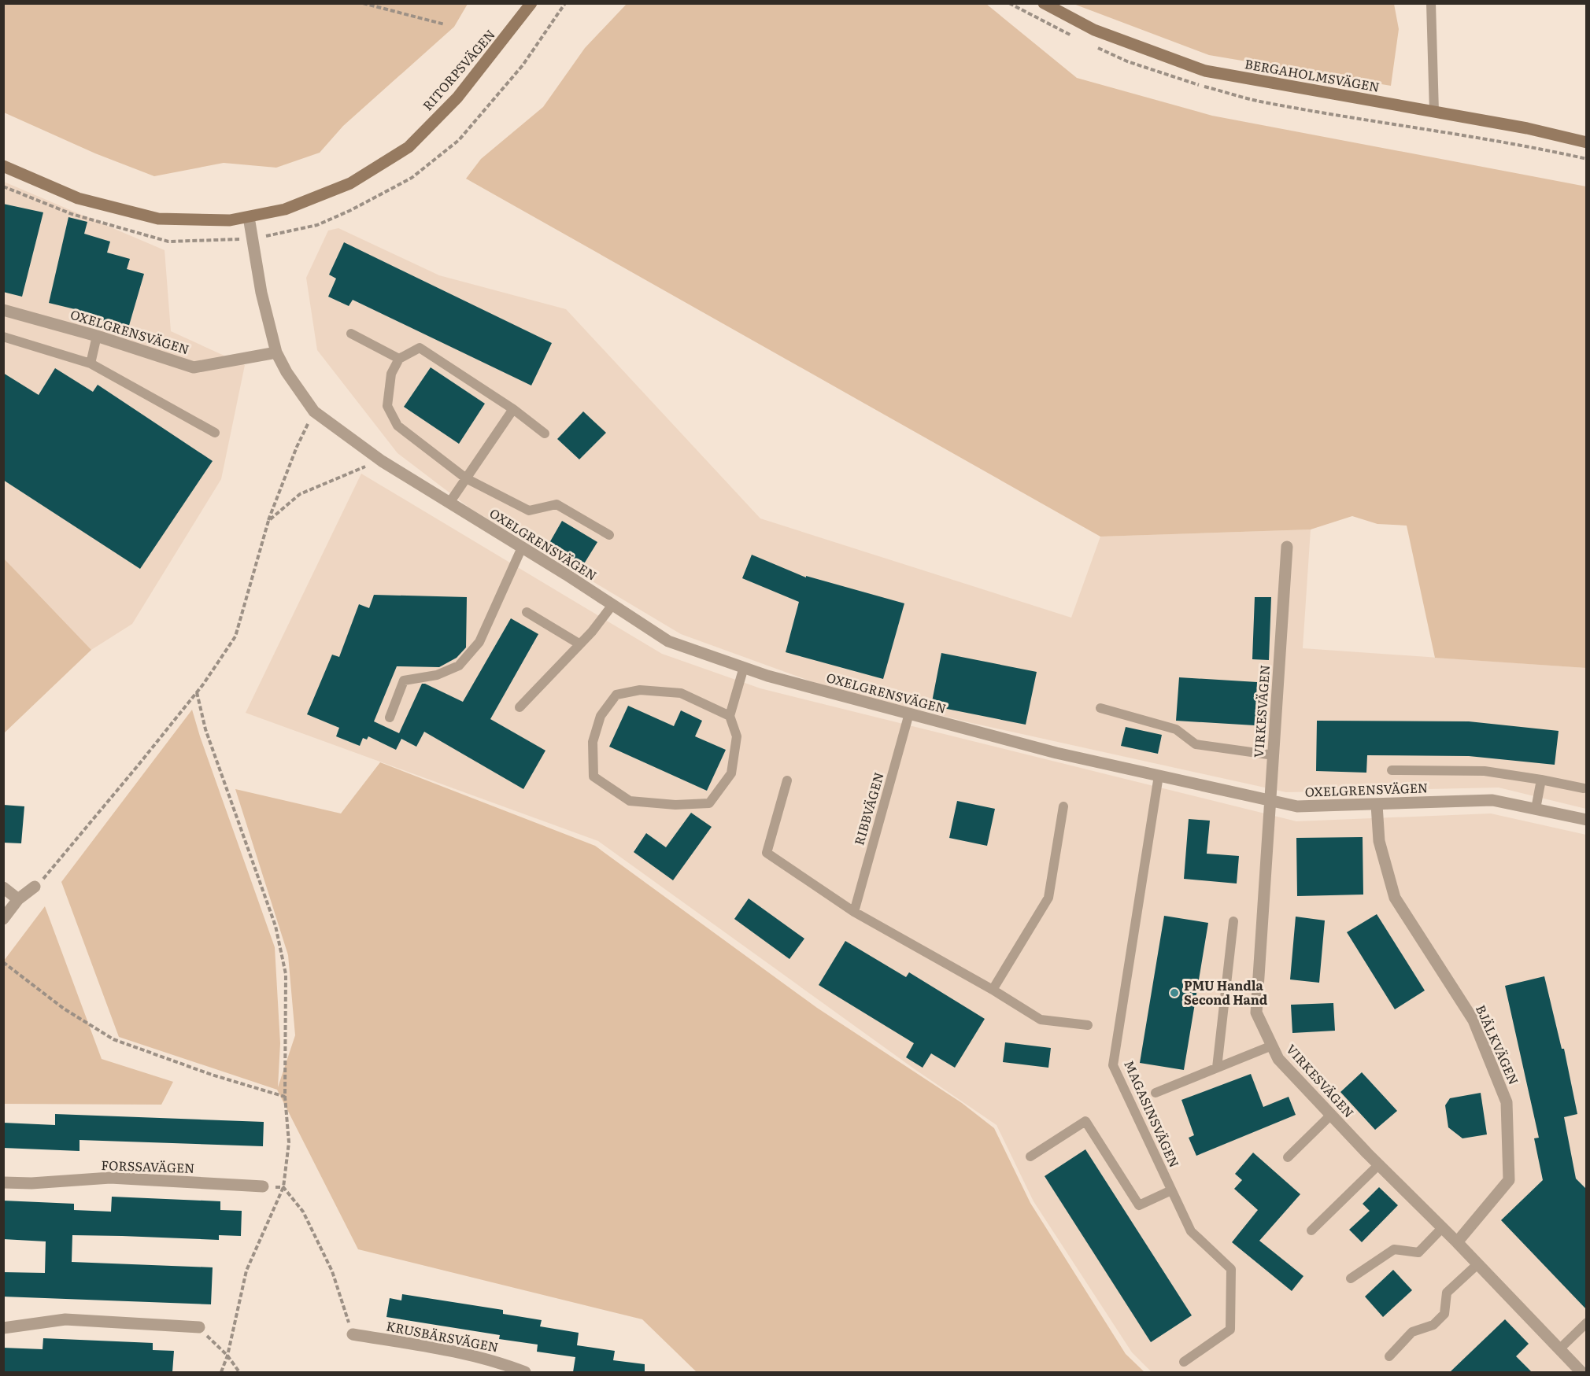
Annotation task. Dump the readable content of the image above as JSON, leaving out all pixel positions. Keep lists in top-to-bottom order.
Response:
{
  "streets": {
    "street": [
      "RITORPSVÄGEN",
      "BERGAHOLMSVÄGEN",
      "OXELGRENSVÄGEN",
      "VIRKESVÄGEN",
      "BJÄLKVÄGEN",
      "FORSSAVÄGEN",
      "KRUSBÄRSVÄGEN"
    ],
    "lane": ["RIBBVÄGEN", "MAGASINSVÄGEN"]
  },
  "crossings": [
    ["RITORPSVÄGEN", "OXELGRENSVÄGEN"],
    ["OXELGRENSVÄGEN", "VIRKESVÄGEN"],
    ["OXELGRENSVÄGEN", "RIBBVÄGEN"],
    ["OXELGRENSVÄGEN", "BJÄLKVÄGEN"],
    ["OXELGRENSVÄGEN", "MAGASINSVÄGEN"],
    ["VIRKESVÄGEN", "BJÄLKVÄGEN"]
  ],
  "places": ["PMU Handla Second Hand"]
}
